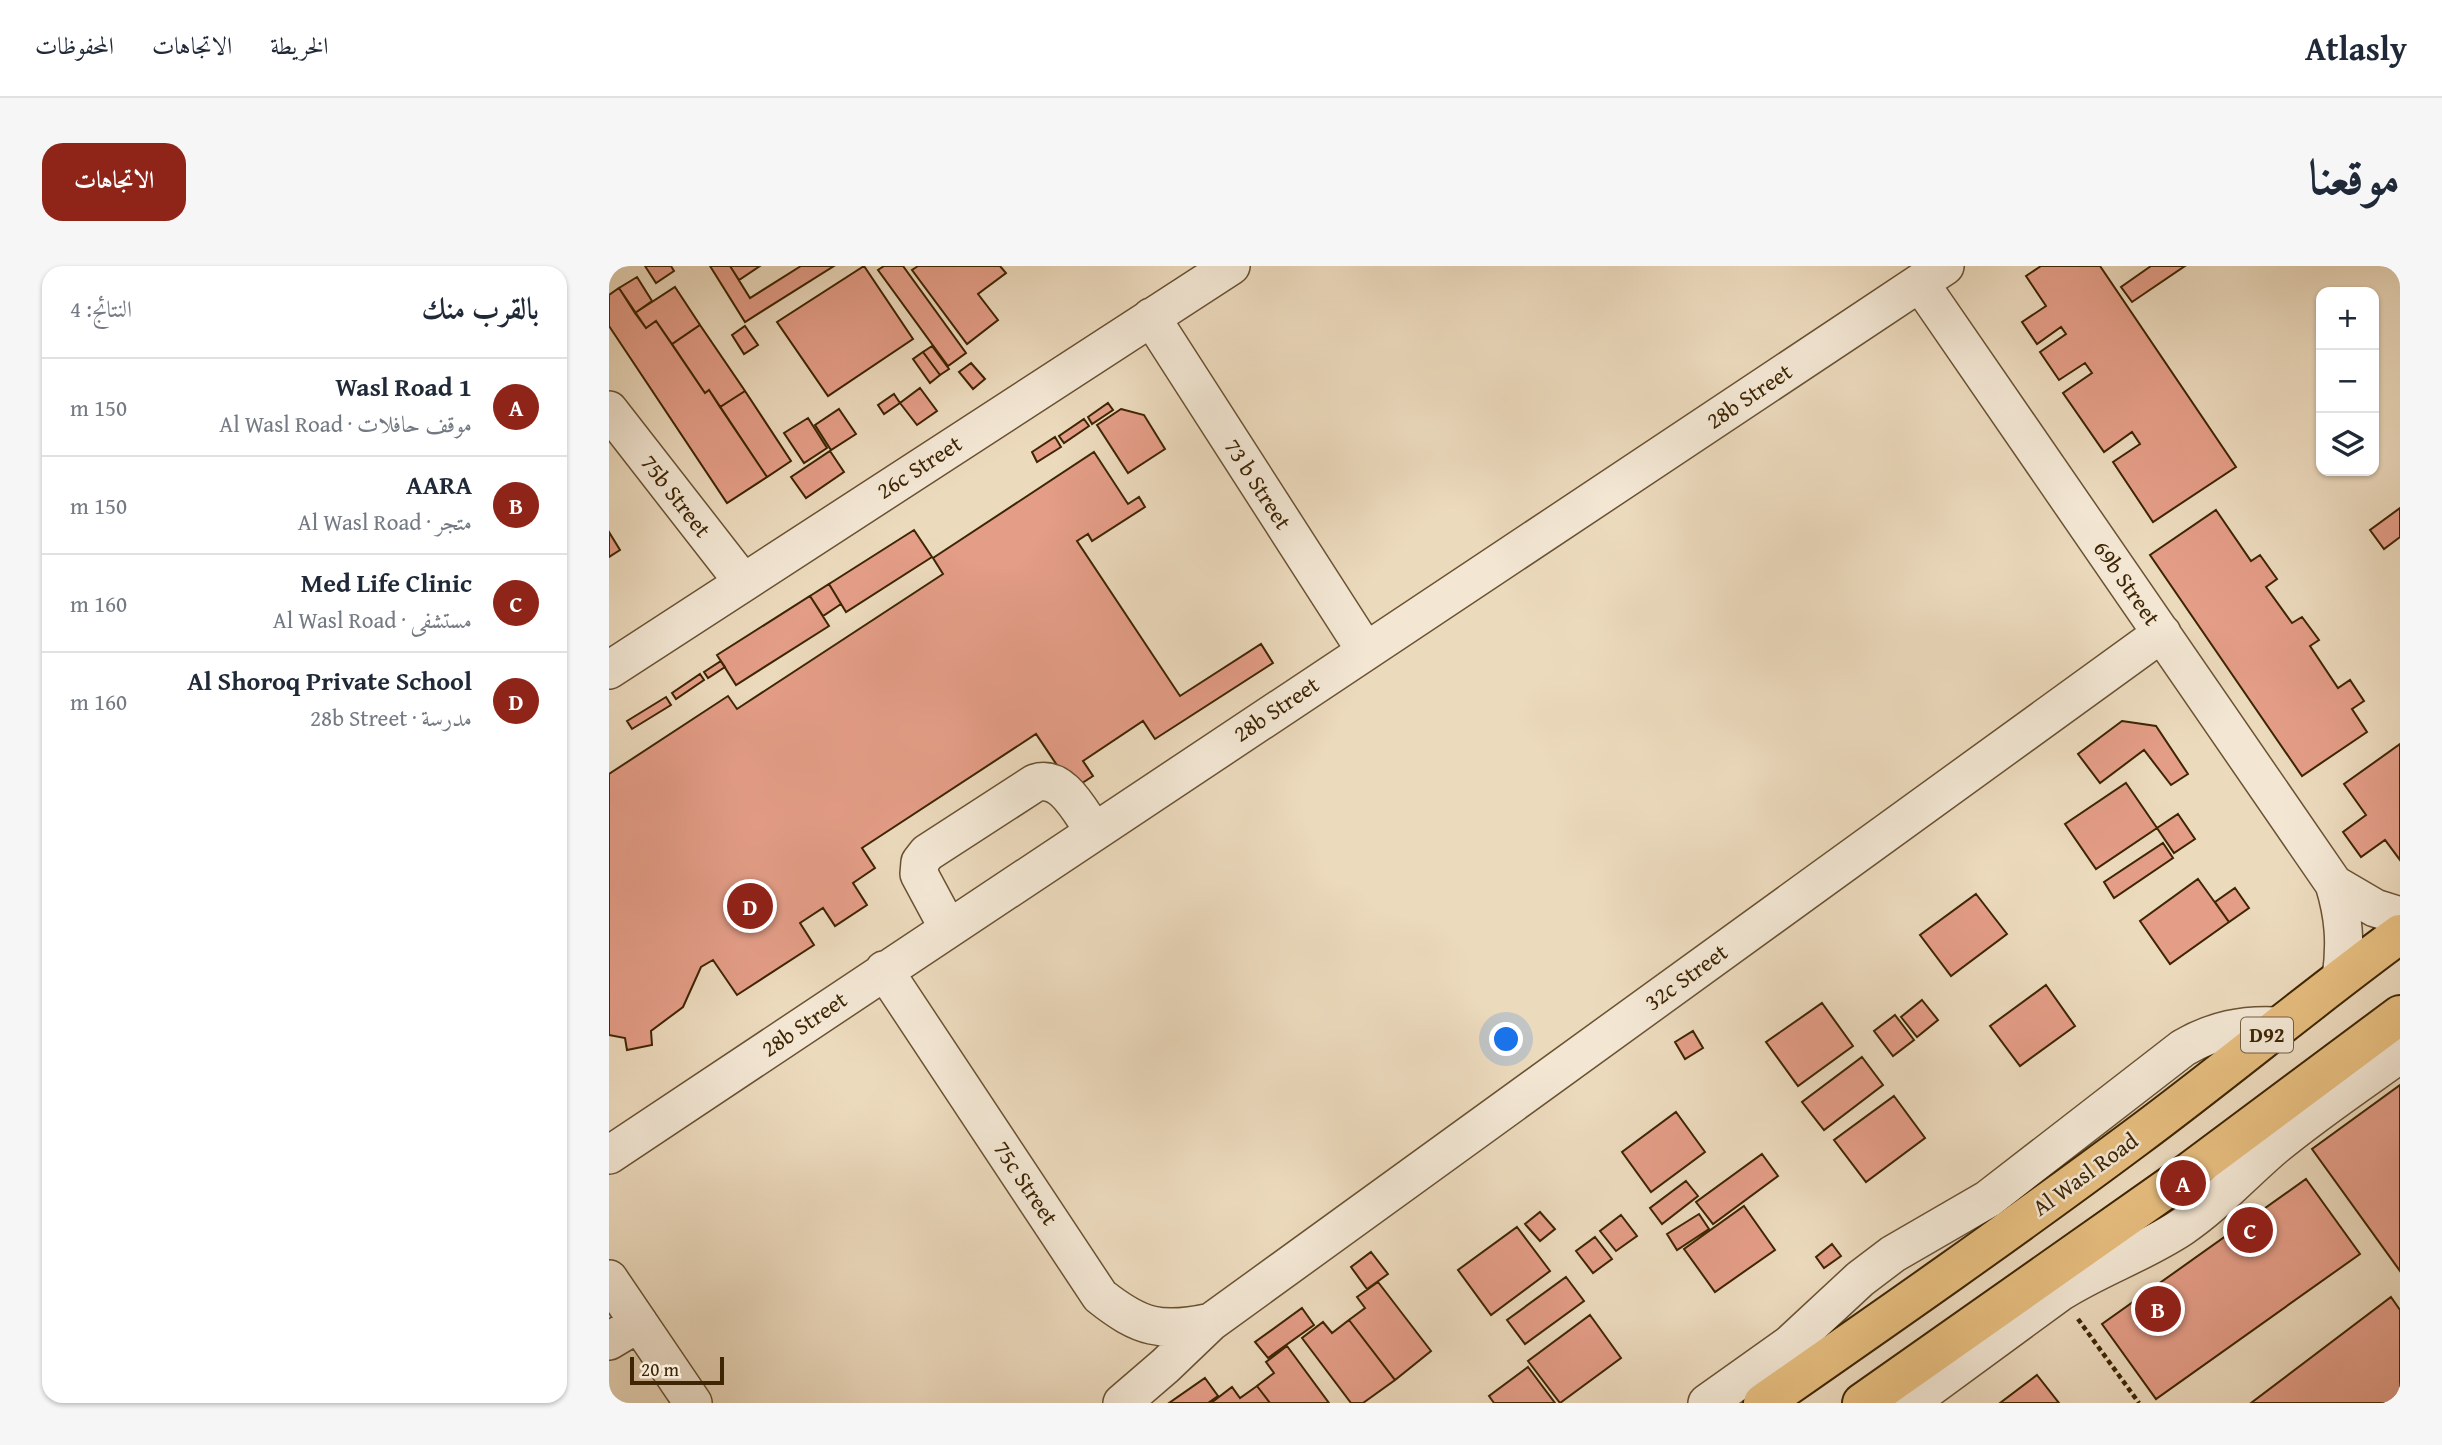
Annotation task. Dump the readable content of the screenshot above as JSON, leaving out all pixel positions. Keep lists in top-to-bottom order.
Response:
{
  "streets": {
    "main road": ["D92", "Al Wasl Road"],
    "street": [
      "28b Street",
      "26c Street",
      "73 b Street",
      "75b Street",
      "69b Street",
      "32c Street",
      "75c Street"
    ]
  },
  "crossings": [
    ["28b Street", "73 b Street"],
    ["28b Street", "69b Street"],
    ["28b Street", "75c Street"],
    ["26c Street", "73 b Street"],
    ["26c Street", "75b Street"],
    ["69b Street", "32c Street"],
    ["69b Street", "Al Wasl Road"],
    ["32c Street", "75c Street"]
  ],
  "scale_bar": "20 m",
  "page": {
    "header": "Atlasly",
    "nav": ["الخريطة", "الاتجاهات", "المحفوظات"],
    "title": "موقعنا",
    "buttons": "الاتجاهات",
    "heading": ["بالقرب منك", "النتائج: 4"],
    "map_buttons": ["+", "−"],
    "list": [
      {
        "mark": "A",
        "name": "Wasl Road 1",
        "note": "موقف حافلات · Al Wasl Road",
        "value": "150 m"
      },
      {
        "mark": "B",
        "name": "AARA",
        "note": "متجر · Al Wasl Road",
        "value": "150 m"
      },
      {
        "mark": "C",
        "name": "Med Life Clinic",
        "note": "مستشفى · Al Wasl Road",
        "value": "160 m"
      },
      {
        "mark": "D",
        "name": "Al Shoroq Private School",
        "note": "مدرسة · 28b Street",
        "value": "160 m"
      }
    ],
    "pins": [
      "D",
      "A",
      "C",
      "B"
    ],
    "scale": "20 m"
  }
}
